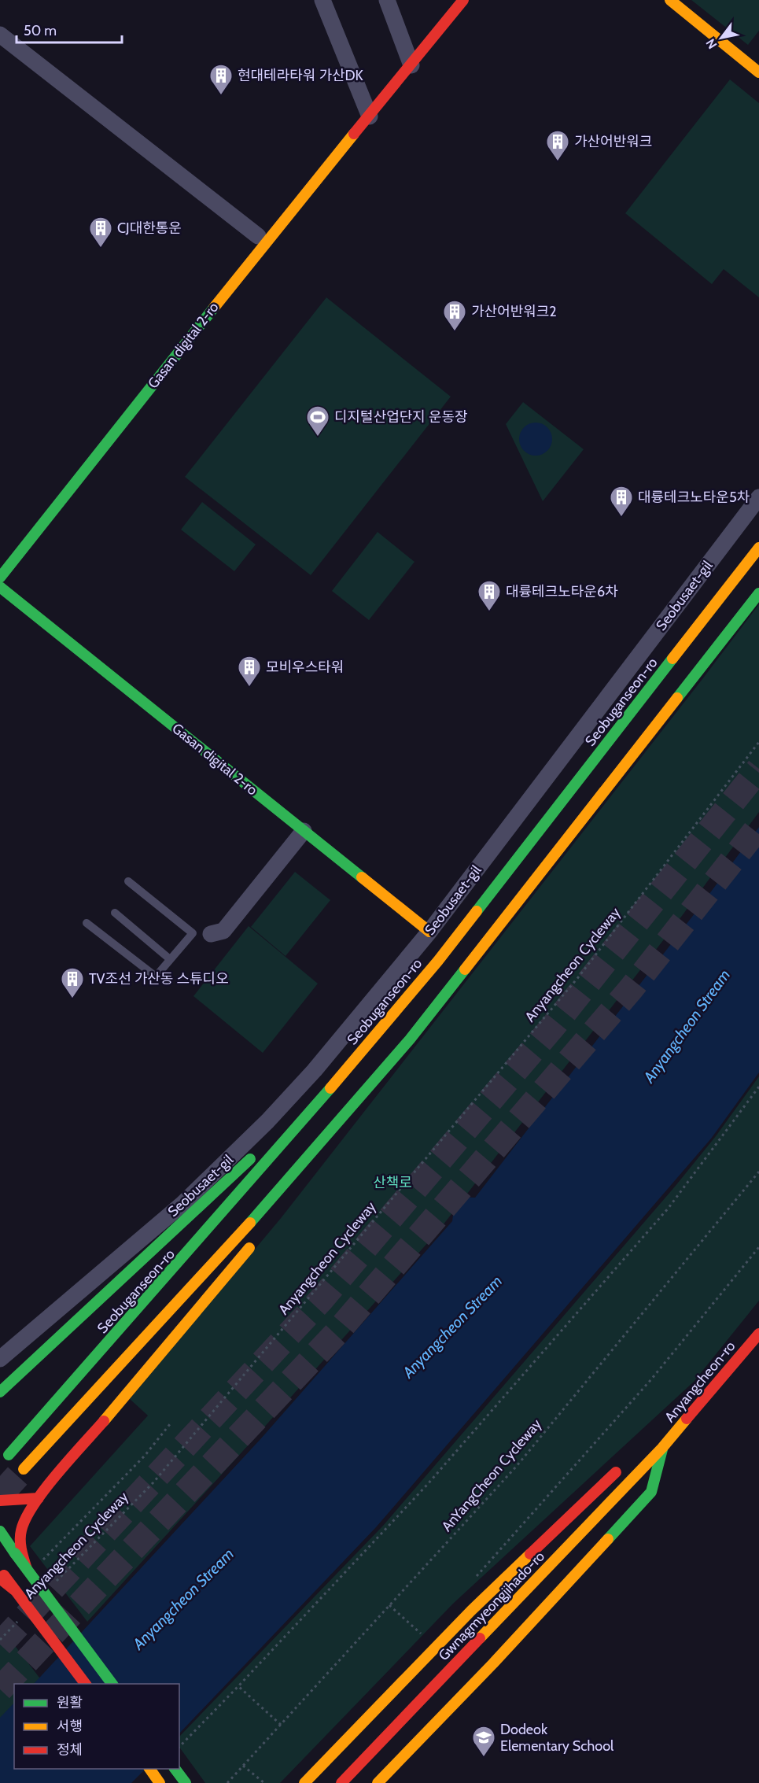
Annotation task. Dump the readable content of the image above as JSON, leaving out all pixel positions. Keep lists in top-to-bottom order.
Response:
{
  "streets": {
    "main road": [
      "Gasan digital 2-ro",
      "Seobuganseon-ro",
      "Anyangcheon-ro",
      "Gwnagmyeongjihado-ro"
    ],
    "street": ["Seobusaet-gil"],
    "path": ["Anyangcheon Cycleway", "AnYangCheon Cycleway"]
  },
  "crossings": [
    ["Gasan digital 2-ro", "Seobusaet-gil"],
    ["Anyangcheon-ro", "Gwnagmyeongjihado-ro"]
  ],
  "water": ["Anyangcheon Stream"],
  "parks": ["산책로"],
  "places": {
    "building": [
      "현대테라타워 가산DK",
      "가산어반워크",
      "CJ대한통운",
      "가산어반워크2",
      "대륭테크노타운5차",
      "대륭테크노타운6차",
      "모비우스타워",
      "TV조선 가산동 스튜디오"
    ],
    "sports": ["디지털산업단지 운동장"],
    "school or university": ["Dodeok Elementary School"]
  },
  "legend": ["원활", "서행", "정체"],
  "scale_bar": "50 m",
  "north": "bottom left"
}
